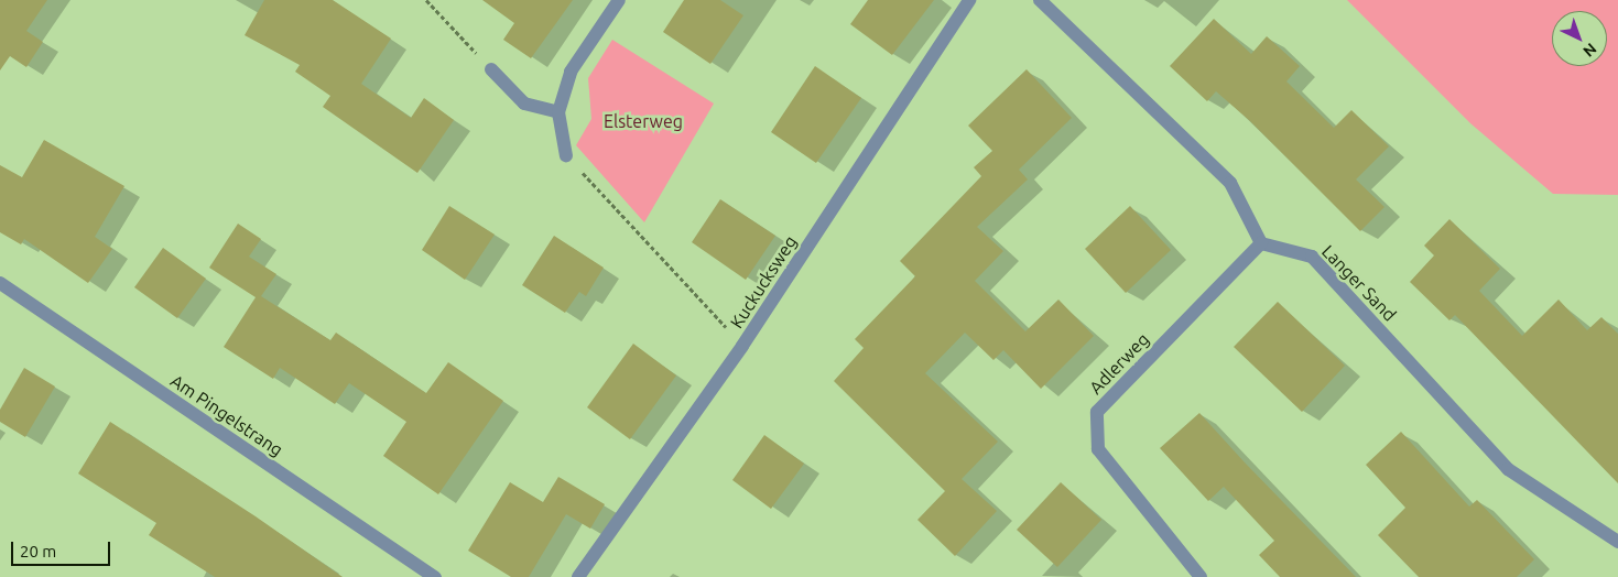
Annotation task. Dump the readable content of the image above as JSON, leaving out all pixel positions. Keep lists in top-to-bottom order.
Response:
{
  "streets": {
    "street": [
      "Kuckucksweg",
      "Langer Sand",
      "Adlerweg",
      "Am Pingelstrang"
    ]
  },
  "crossings": [
    ["Langer Sand", "Adlerweg"]
  ],
  "parks": ["Elsterweg"],
  "scale_bar": "20 m",
  "north": "bottom right"
}
